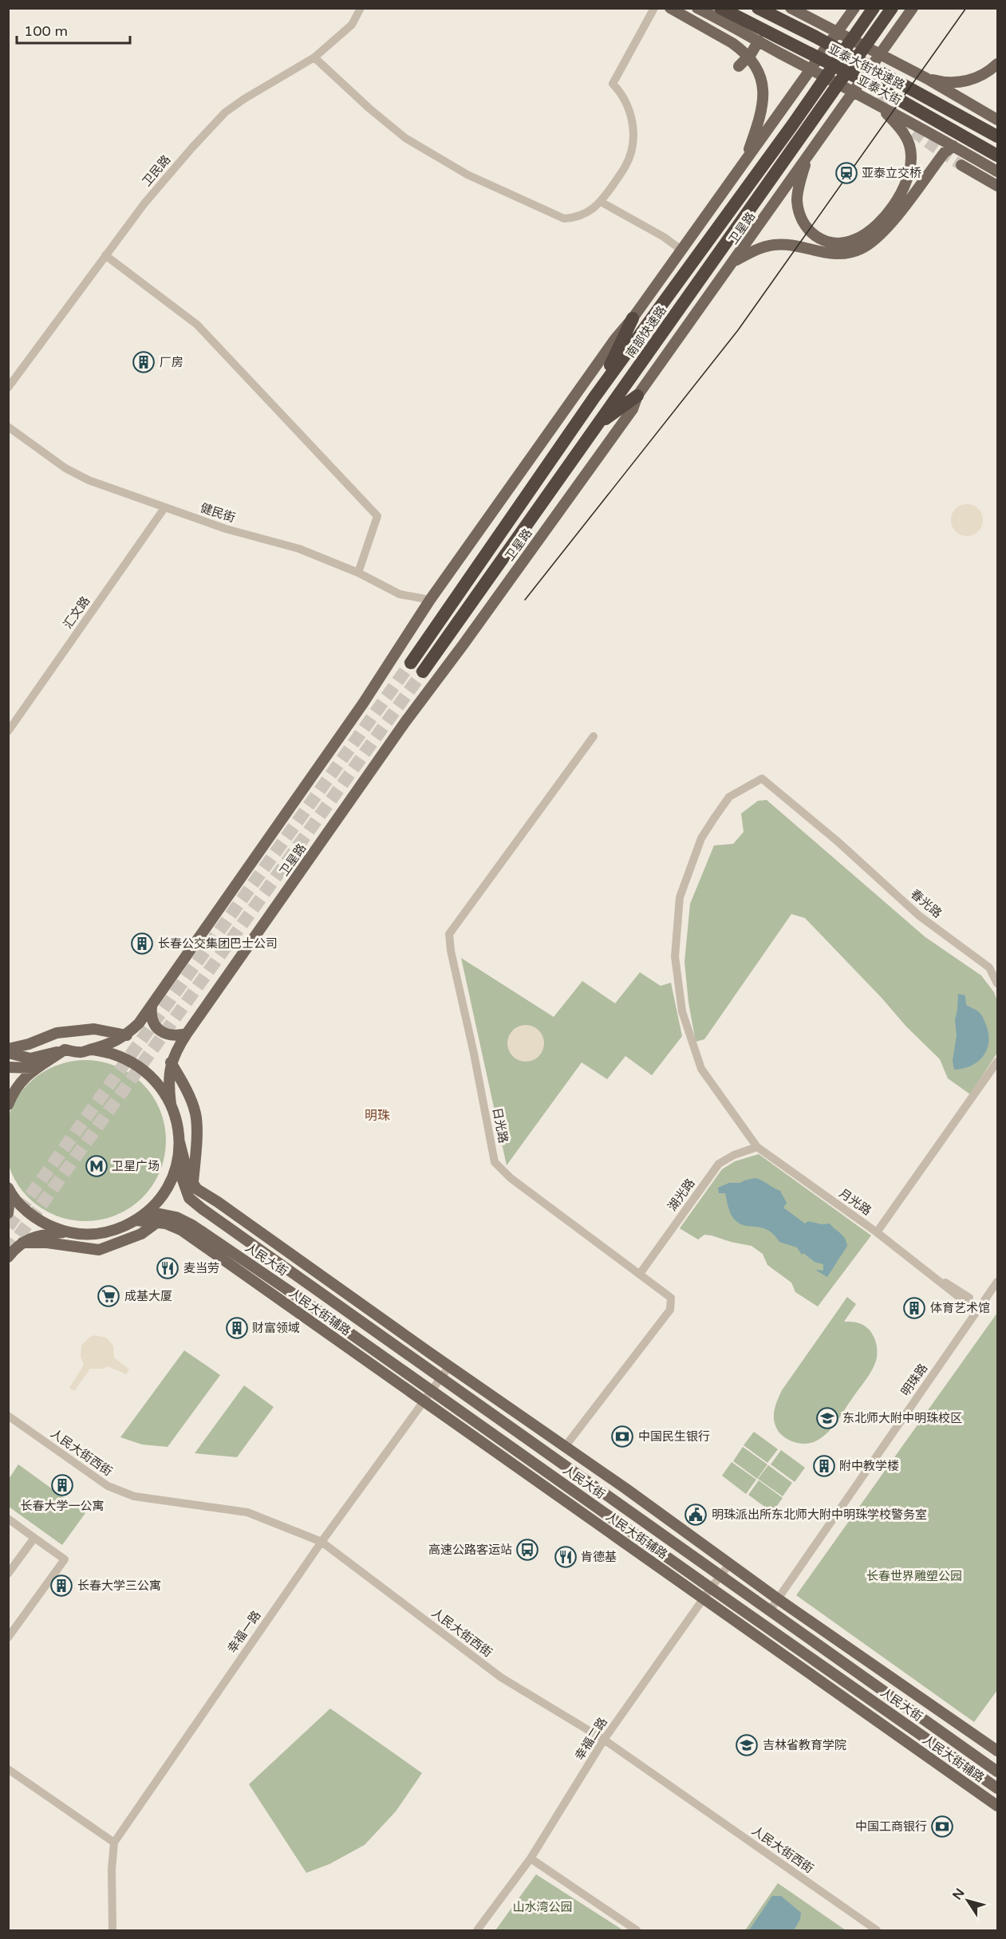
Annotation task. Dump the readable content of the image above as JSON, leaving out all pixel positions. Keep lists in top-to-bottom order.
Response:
{
  "streets": {
    "highway": ["亚泰大街快速路", "南部快速路"],
    "main road": [
      "亚泰大街",
      "卫星路",
      "人民大街",
      "人民大街辅路"
    ],
    "street": [
      "卫民路",
      "健民街",
      "汇文路",
      "春光路",
      "日光路",
      "湖光路",
      "月光路",
      "明珠路",
      "人民大街西街",
      "幸福一路",
      "幸福二路"
    ]
  },
  "crossings": [
    ["健民街", "汇文路"],
    ["春光路", "湖光路"],
    ["春光路", "月光路"],
    ["日光路", "湖光路"],
    ["湖光路", "月光路"],
    ["月光路", "明珠路"],
    ["人民大街", "明珠路"],
    ["人民大街", "幸福一路"],
    ["人民大街", "幸福二路"],
    ["人民大街辅路", "幸福一路"],
    ["人民大街辅路", "幸福二路"],
    ["人民大街西街", "幸福一路"],
    ["人民大街西街", "幸福二路"]
  ],
  "districts": ["明珠"],
  "parks": ["长春世界雕塑公园", "山水湾公园"],
  "places": {
    "station": ["亚泰立交桥"],
    "building": [
      "厂房",
      "长春公交集团巴士公司",
      "体育艺术馆",
      "财富领域",
      "附中教学楼",
      "长春大学一公寓",
      "长春大学三公寓"
    ],
    "metro station": ["卫星广场"],
    "restaurant": ["麦当劳", "肯德基"],
    "supermarket": ["成基大厦"],
    "school or university": ["东北师大附中明珠校区", "吉林省教育学院"],
    "bank": ["中国民生银行", "中国工商银行"],
    "public building": ["明珠派出所东北师大附中明珠学校警务室"],
    "bus stop": ["高速公路客运站"]
  },
  "scale_bar": "100 m",
  "north": "top left"
}
